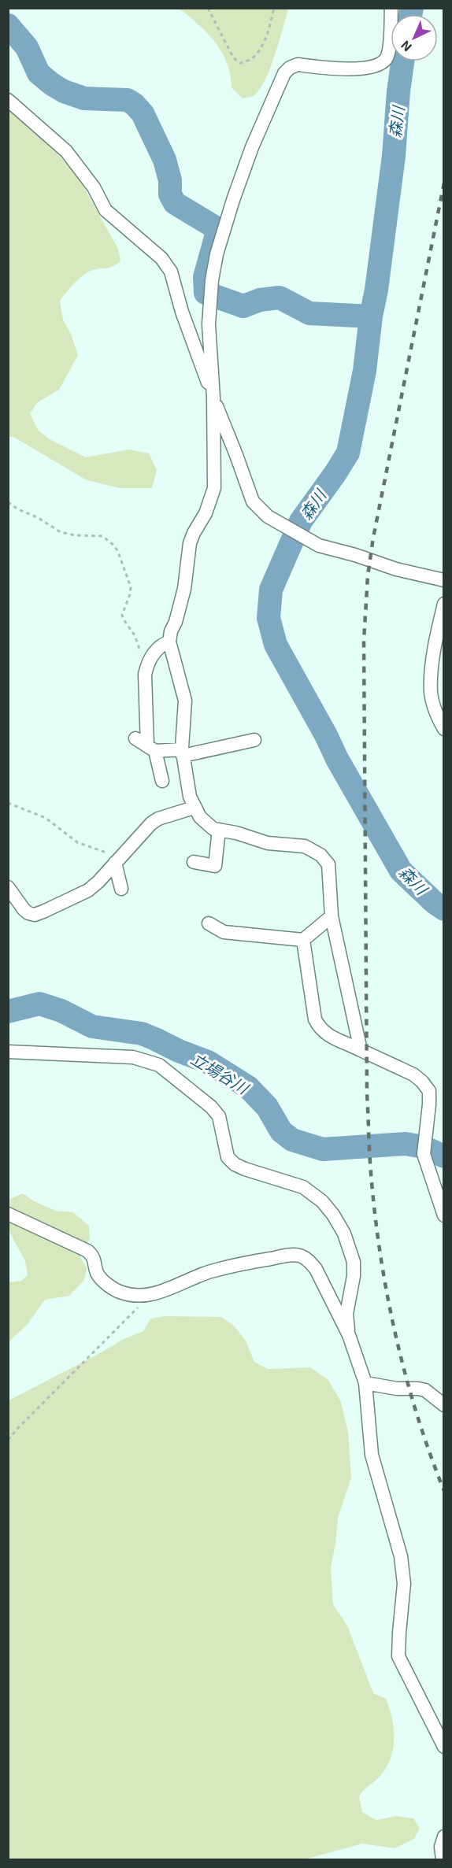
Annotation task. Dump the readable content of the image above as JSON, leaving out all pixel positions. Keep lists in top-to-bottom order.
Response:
{
  "water": ["森川", "立場谷川"],
  "north": "bottom left"
}
